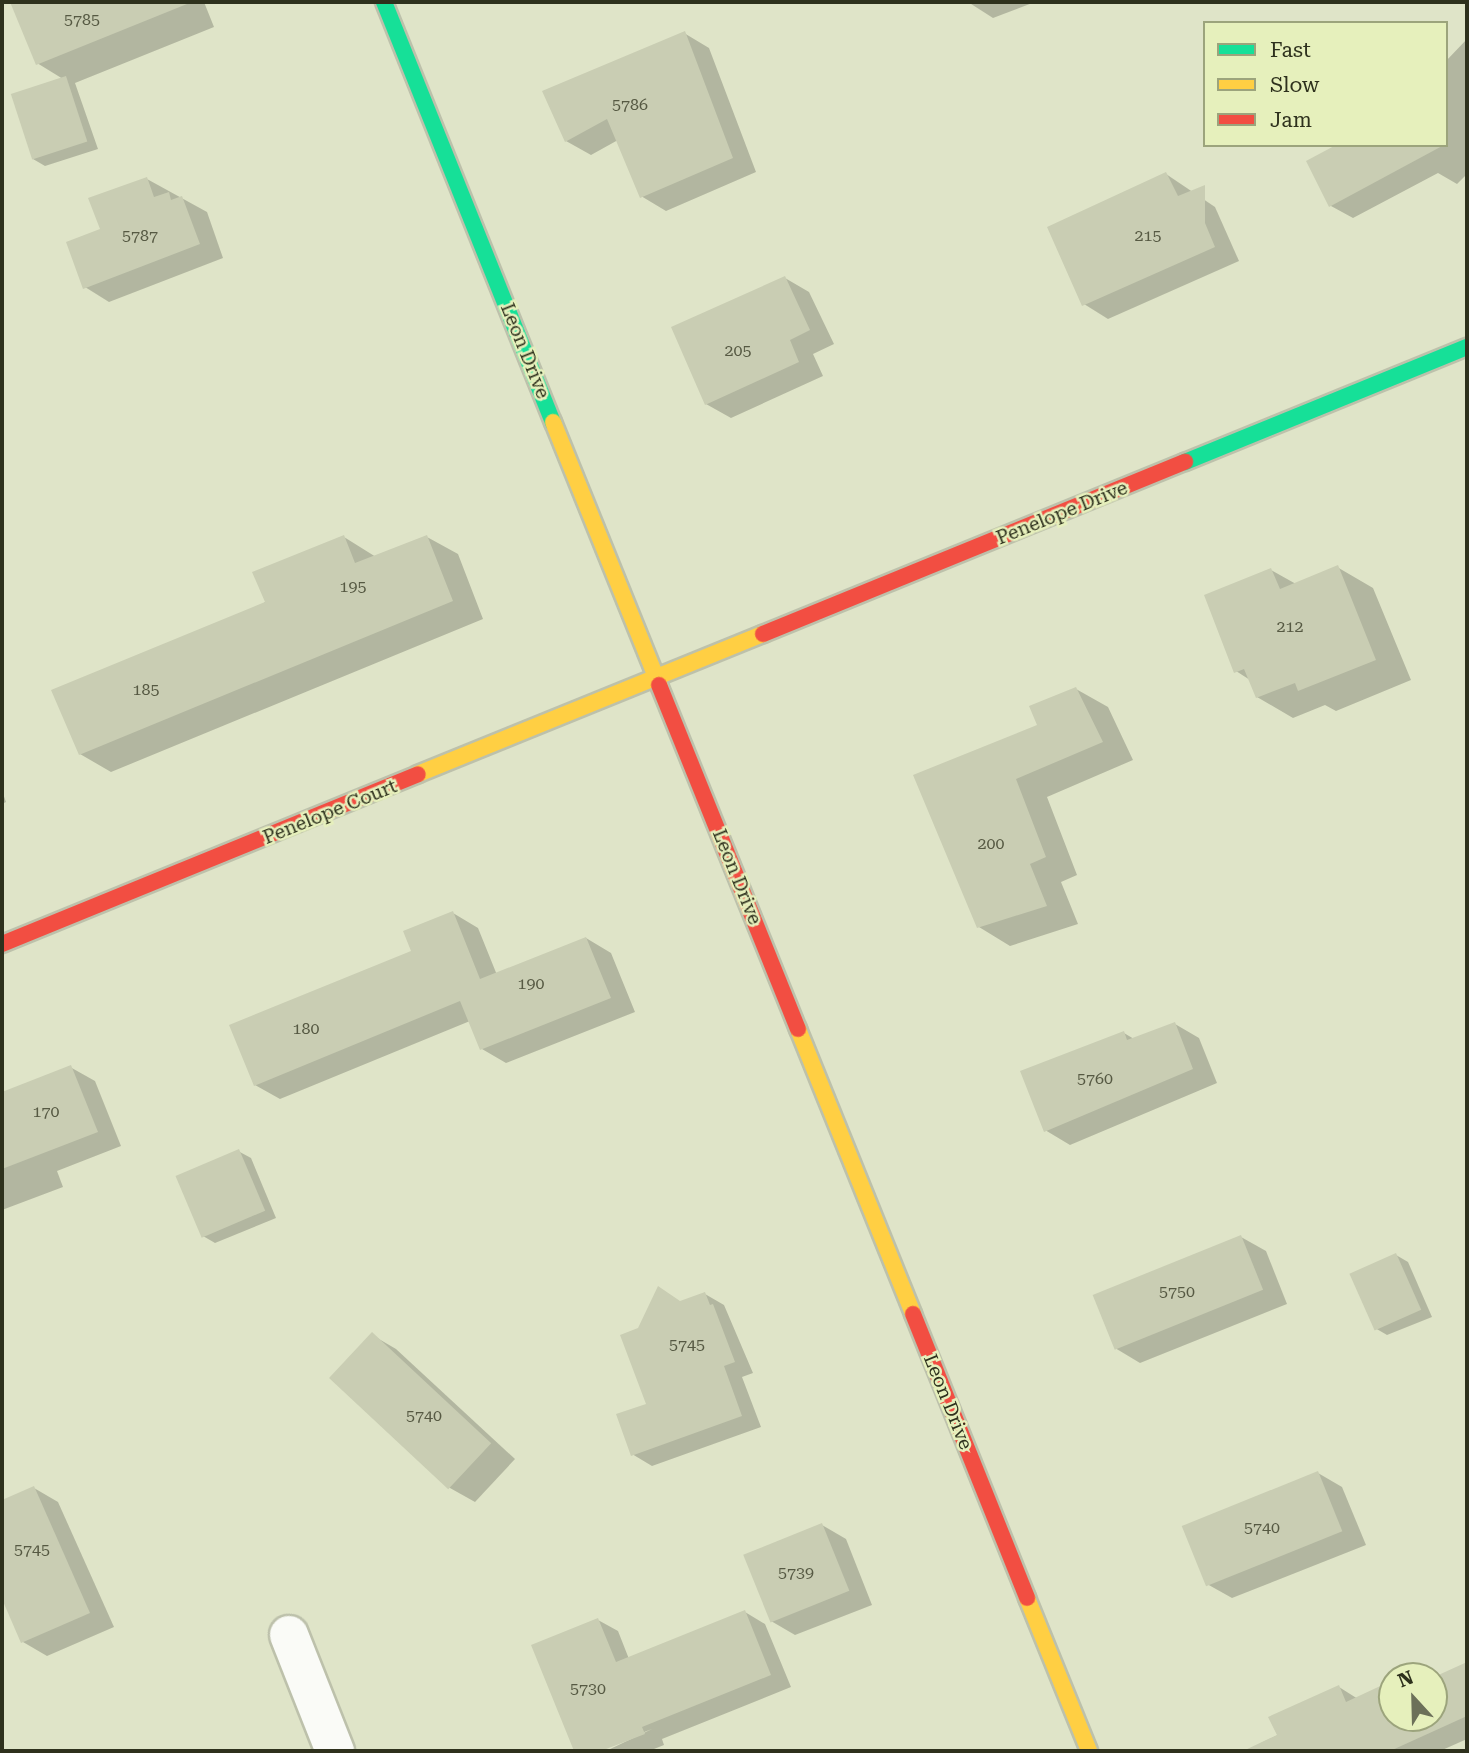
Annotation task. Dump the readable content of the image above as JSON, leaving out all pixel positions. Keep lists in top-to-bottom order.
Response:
{
  "streets": {
    "street": ["Leon Drive", "Penelope Drive", "Penelope Court"]
  },
  "crossings": [
    ["Leon Drive", "Penelope Drive"],
    ["Leon Drive", "Penelope Court"],
    ["Penelope Drive", "Penelope Court"]
  ],
  "house_numbers": [
    "5785",
    "5786",
    "5787",
    "215",
    "205",
    "195",
    "212",
    "185",
    "200",
    "190",
    "180",
    "5760",
    "170",
    "5750",
    "5745",
    "5740",
    "5740",
    "5745",
    "5739",
    "5730"
  ],
  "legend": ["Fast", "Slow", "Jam"],
  "north": "top"
}
